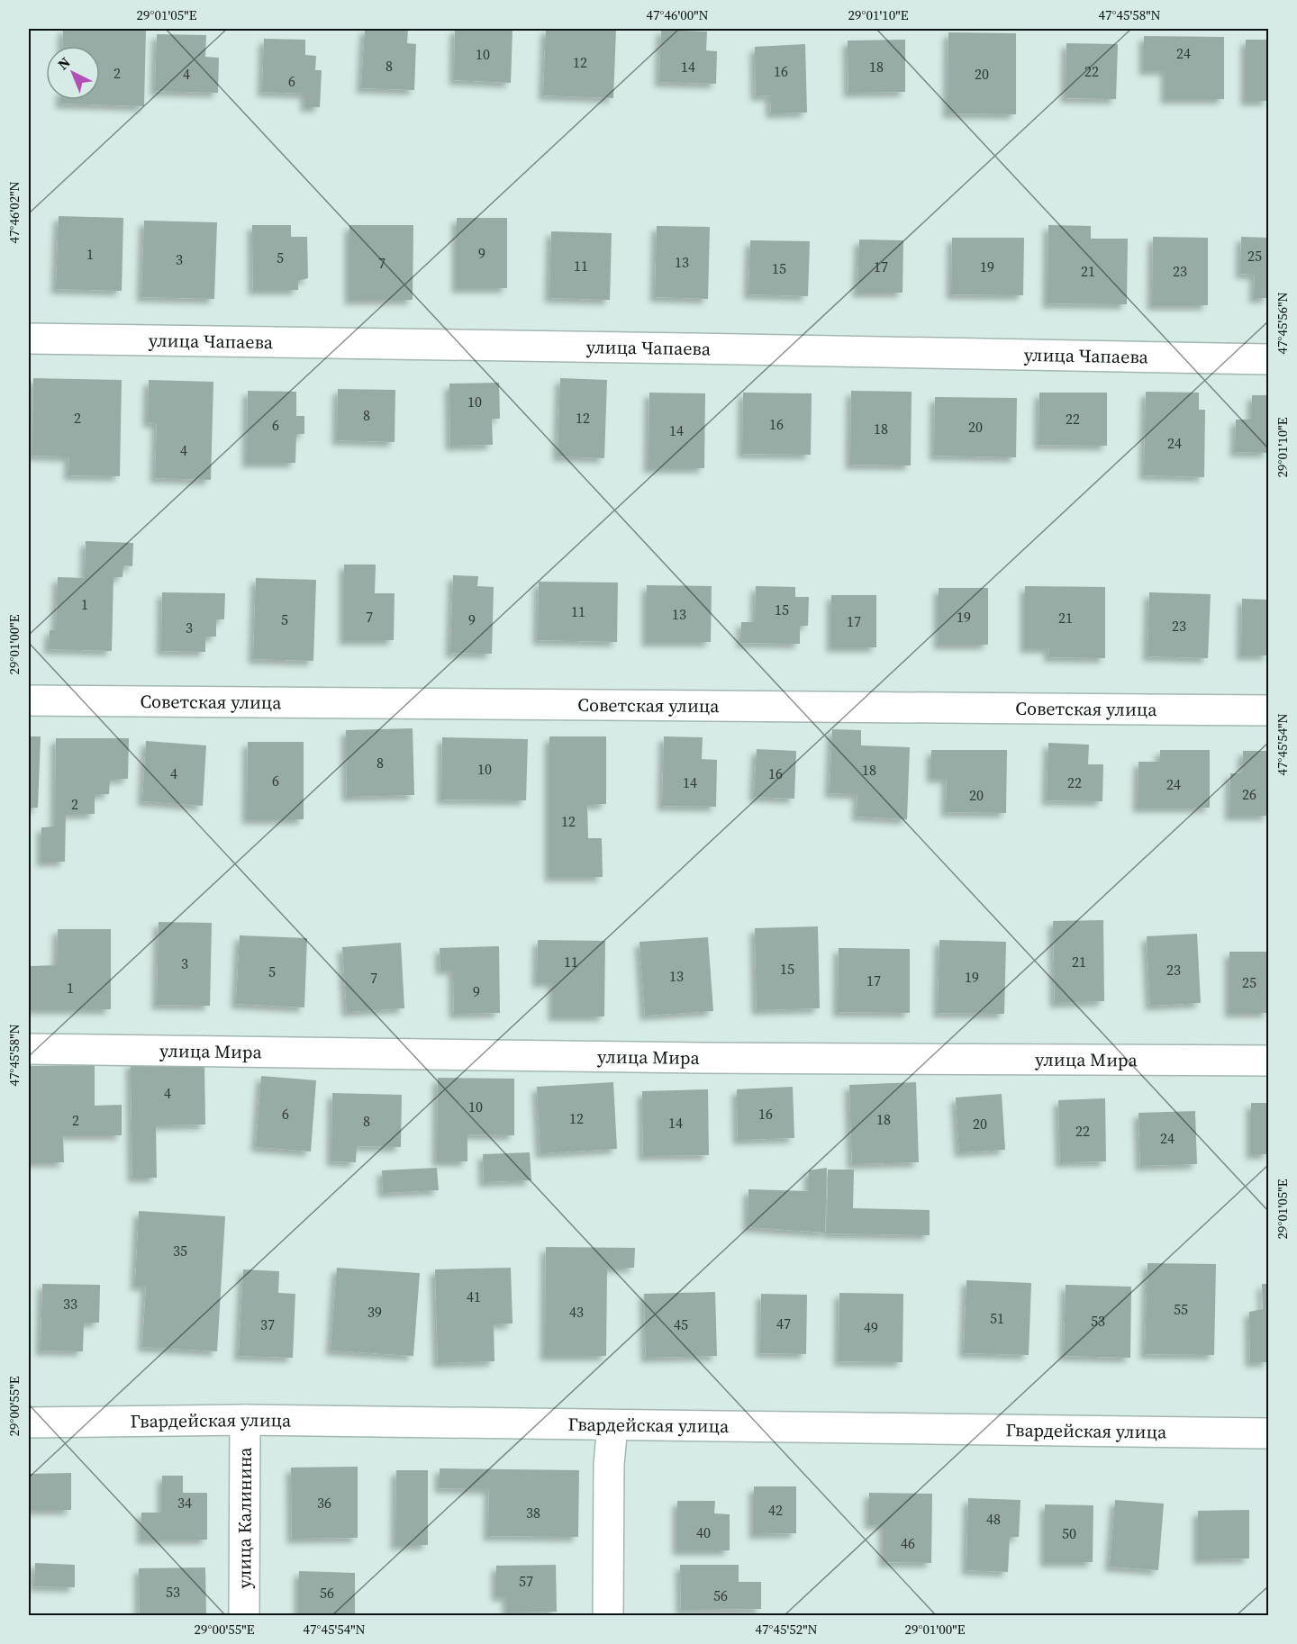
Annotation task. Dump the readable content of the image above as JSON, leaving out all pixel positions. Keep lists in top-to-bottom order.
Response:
{
  "streets": {
    "street": [
      "улица Чапаева",
      "Советская улица",
      "улица Мира",
      "Гвардейская улица",
      "улица Калинина"
    ]
  },
  "crossings": [
    ["Гвардейская улица", "улица Калинина"]
  ],
  "house_numbers": [
    "24",
    "10",
    "12",
    "8",
    "14",
    "18",
    "16",
    "22",
    "2",
    "4",
    "20",
    "6",
    "9",
    "1",
    "25",
    "5",
    "3",
    "13",
    "7",
    "11",
    "17",
    "19",
    "15",
    "21",
    "23",
    "10",
    "8",
    "2",
    "12",
    "22",
    "16",
    "6",
    "20",
    "18",
    "14",
    "24",
    "4",
    "1",
    "15",
    "11",
    "13",
    "7",
    "19",
    "21",
    "5",
    "9",
    "17",
    "23",
    "3",
    "8",
    "10",
    "18",
    "4",
    "16",
    "6",
    "14",
    "22",
    "24",
    "26",
    "20",
    "2",
    "12",
    "11",
    "21",
    "3",
    "15",
    "23",
    "5",
    "13",
    "19",
    "7",
    "17",
    "25",
    "1",
    "9",
    "4",
    "10",
    "6",
    "16",
    "12",
    "18",
    "2",
    "8",
    "14",
    "20",
    "22",
    "24",
    "35",
    "41",
    "33",
    "55",
    "39",
    "43",
    "51",
    "53",
    "47",
    "37",
    "45",
    "49",
    "34",
    "36",
    "42",
    "38",
    "48",
    "40",
    "50",
    "46",
    "57",
    "53",
    "56",
    "56"
  ],
  "north": "top left",
  "coordinates": [
    "29°01'05\"E",
    "47°46'00\"N",
    "29°01'10\"E",
    "47°45'58\"N",
    "47°46'02\"N",
    "47°45'56\"N",
    "29°01'00\"E",
    "47°45'54\"N",
    "29°00'55\"E",
    "47°45'52\"N"
  ]
}
